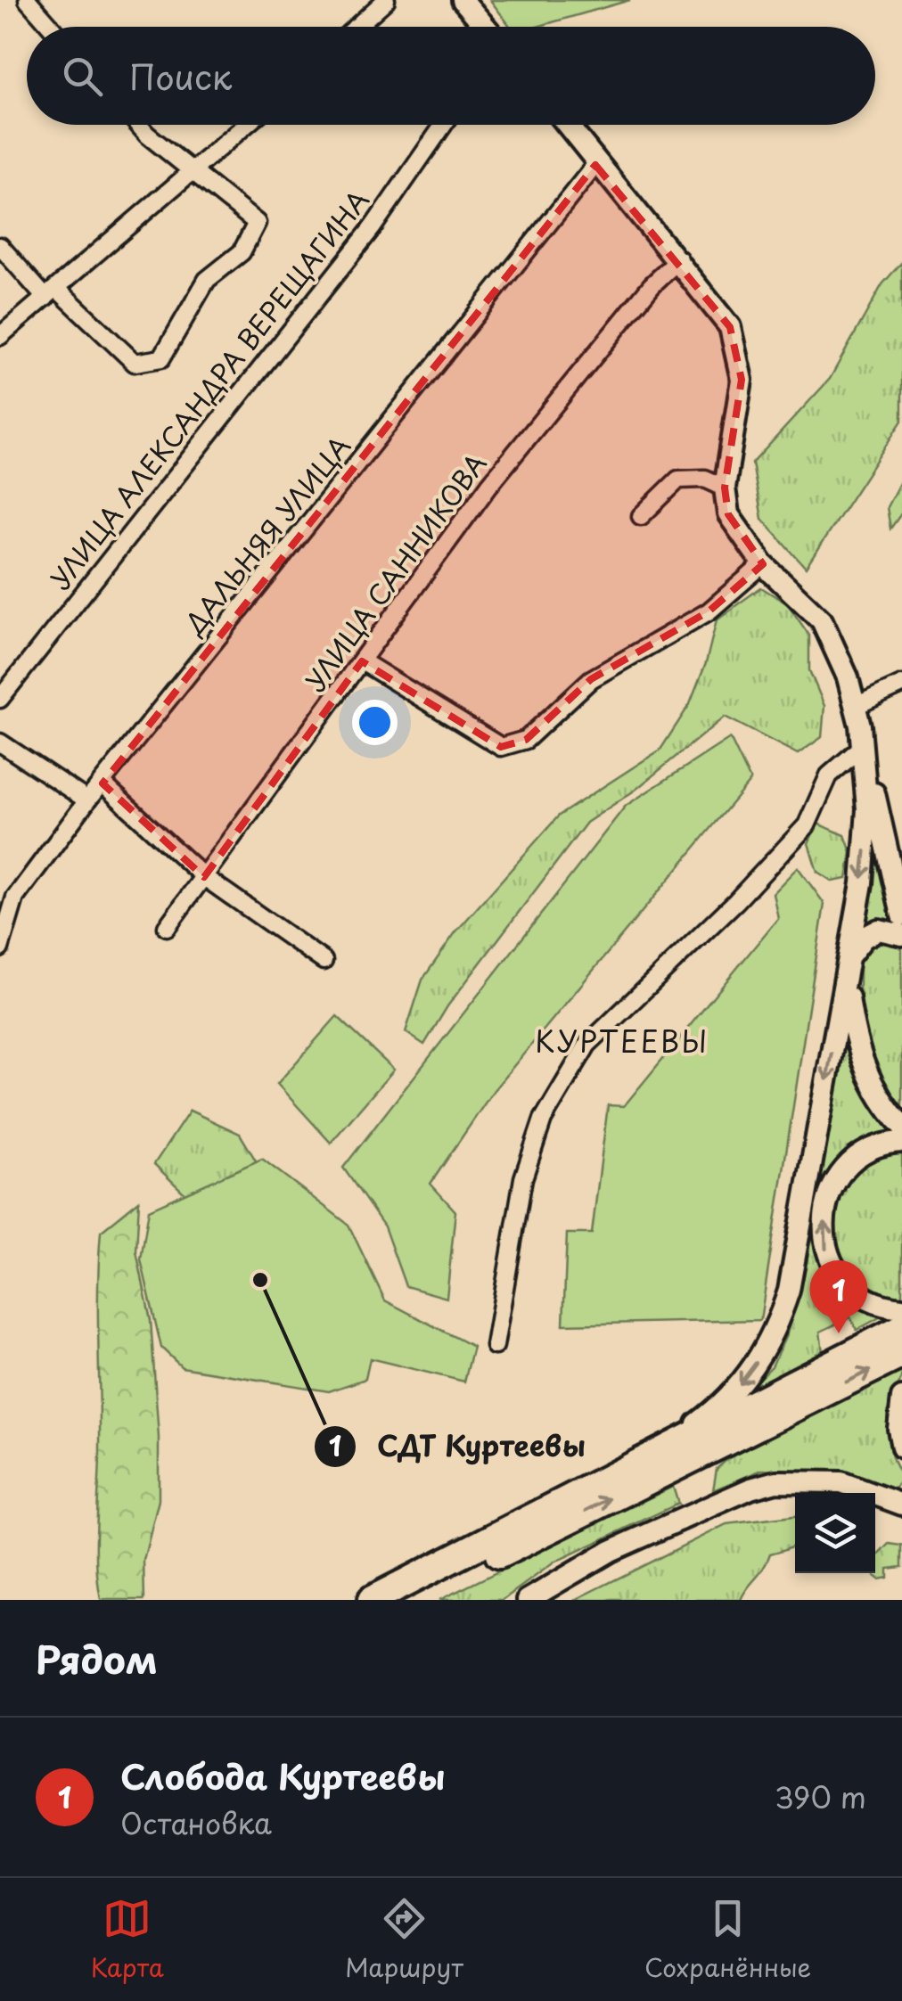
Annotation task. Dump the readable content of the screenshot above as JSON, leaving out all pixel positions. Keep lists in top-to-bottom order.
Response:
{
  "streets": {
    "street": ["УЛИЦА АЛЕКСАНДРА ВЕРЕЩАГИНА", "ДАЛЬНЯЯ УЛИЦА", "УЛИЦА САННИКОВА"]
  },
  "districts": ["КУРТЕЕВЫ"],
  "places": ["СДТ Куртеевы"],
  "page": {
    "search": "Поиск",
    "pins": "1",
    "heading": "Рядом",
    "list": [
      {
        "mark": "1",
        "name": "Слобода Куртеевы",
        "note": "Остановка",
        "value": "390 m"
      }
    ],
    "nav": ["Карта", "Маршрут", "Сохранённые"]
  }
}
